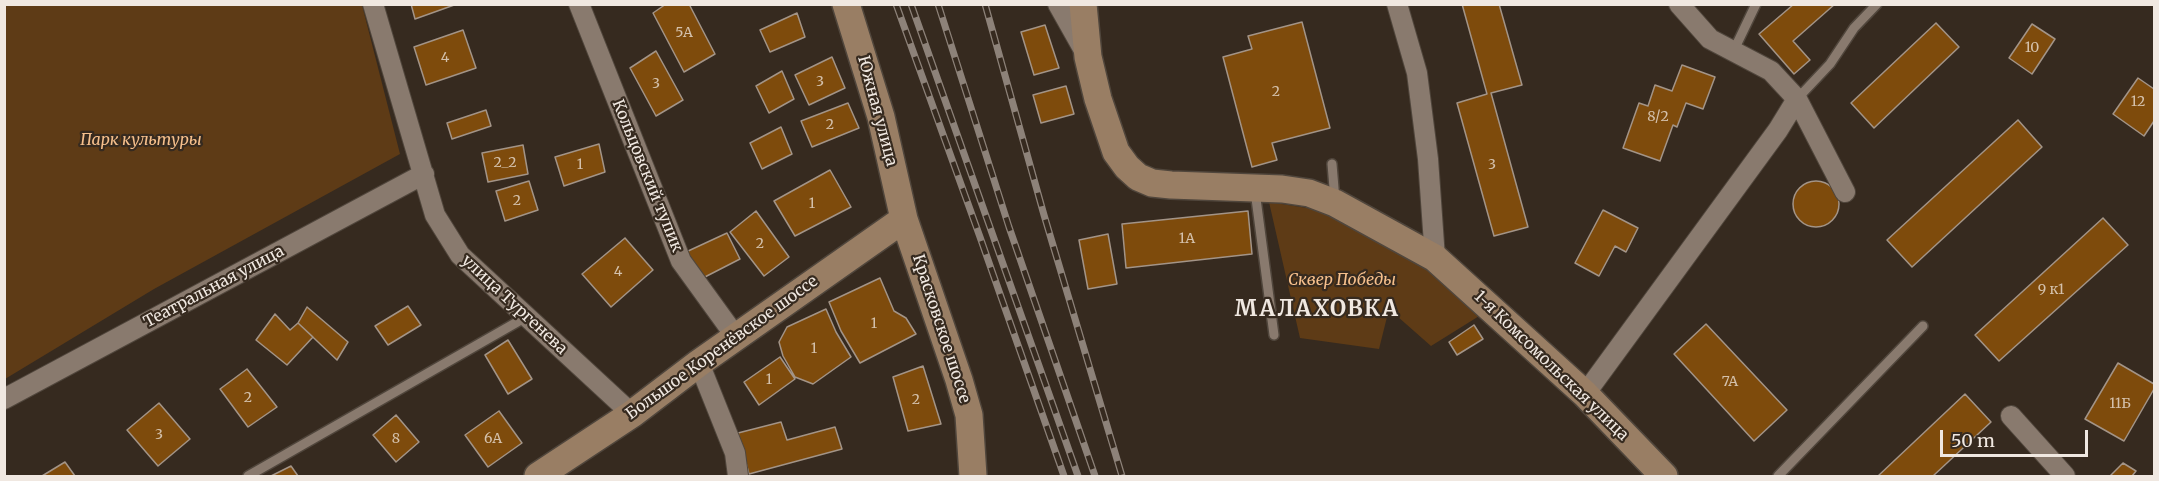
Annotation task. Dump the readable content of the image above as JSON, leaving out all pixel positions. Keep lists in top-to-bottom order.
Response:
{
  "streets": {
    "main road": [
      "Южная улица",
      "Красковское шоссе",
      "Большое Коренёвское шоссе",
      "1-я Комсомольская улица"
    ],
    "street": ["Кольцовский тупик", "Театральная улица", "улица Тургенева"]
  },
  "crossings": [
    ["Южная улица", "Красковское шоссе"],
    ["Южная улица", "Большое Коренёвское шоссе"],
    ["Кольцовский тупик", "Большое Коренёвское шоссе"],
    ["Театральная улица", "улица Тургенева"],
    ["улица Тургенева", "Большое Коренёвское шоссе"],
    ["Красковское шоссе", "Большое Коренёвское шоссе"]
  ],
  "districts": ["МАЛАХОВКА"],
  "parks": ["Парк культуры", "Сквер Победы"],
  "house_numbers": [
    "5А",
    "10",
    "4",
    "3",
    "3",
    "2",
    "12",
    "8/2",
    "2",
    "2_2",
    "1",
    "3",
    "2",
    "1",
    "1А",
    "2",
    "4",
    "9 к1",
    "1",
    "1",
    "1",
    "7А",
    "2",
    "2",
    "11Б",
    "3",
    "8",
    "6А"
  ],
  "scale_bar": "50 m"
}
